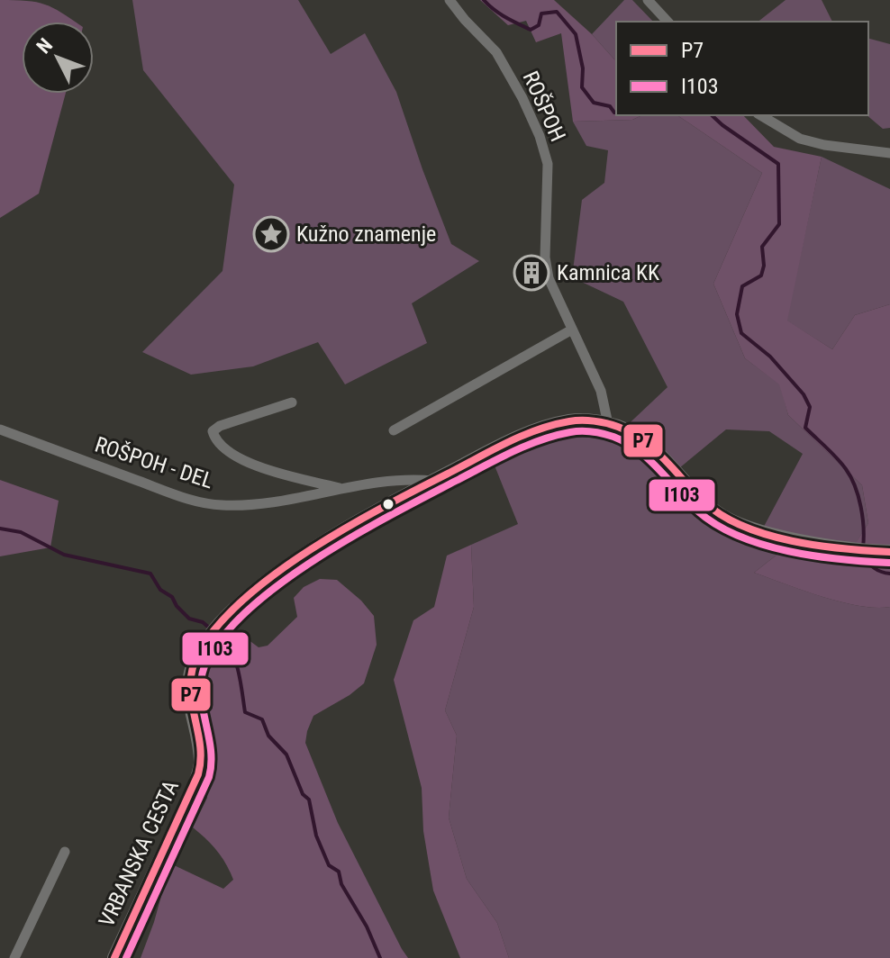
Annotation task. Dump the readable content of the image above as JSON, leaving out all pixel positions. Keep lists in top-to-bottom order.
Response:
{
  "streets": {
    "street": ["ROŠPOH", "ROŠPOH - DEL", "VRBANSKA CESTA"]
  },
  "crossings": [
    ["ROŠPOH - DEL", "VRBANSKA CESTA"]
  ],
  "places": {
    "place": ["Kužno znamenje"],
    "building": ["Kamnica KK"]
  },
  "lines": ["transit line P7", "transit line I103"],
  "legend": ["P7", "I103"],
  "north": "top left"
}
